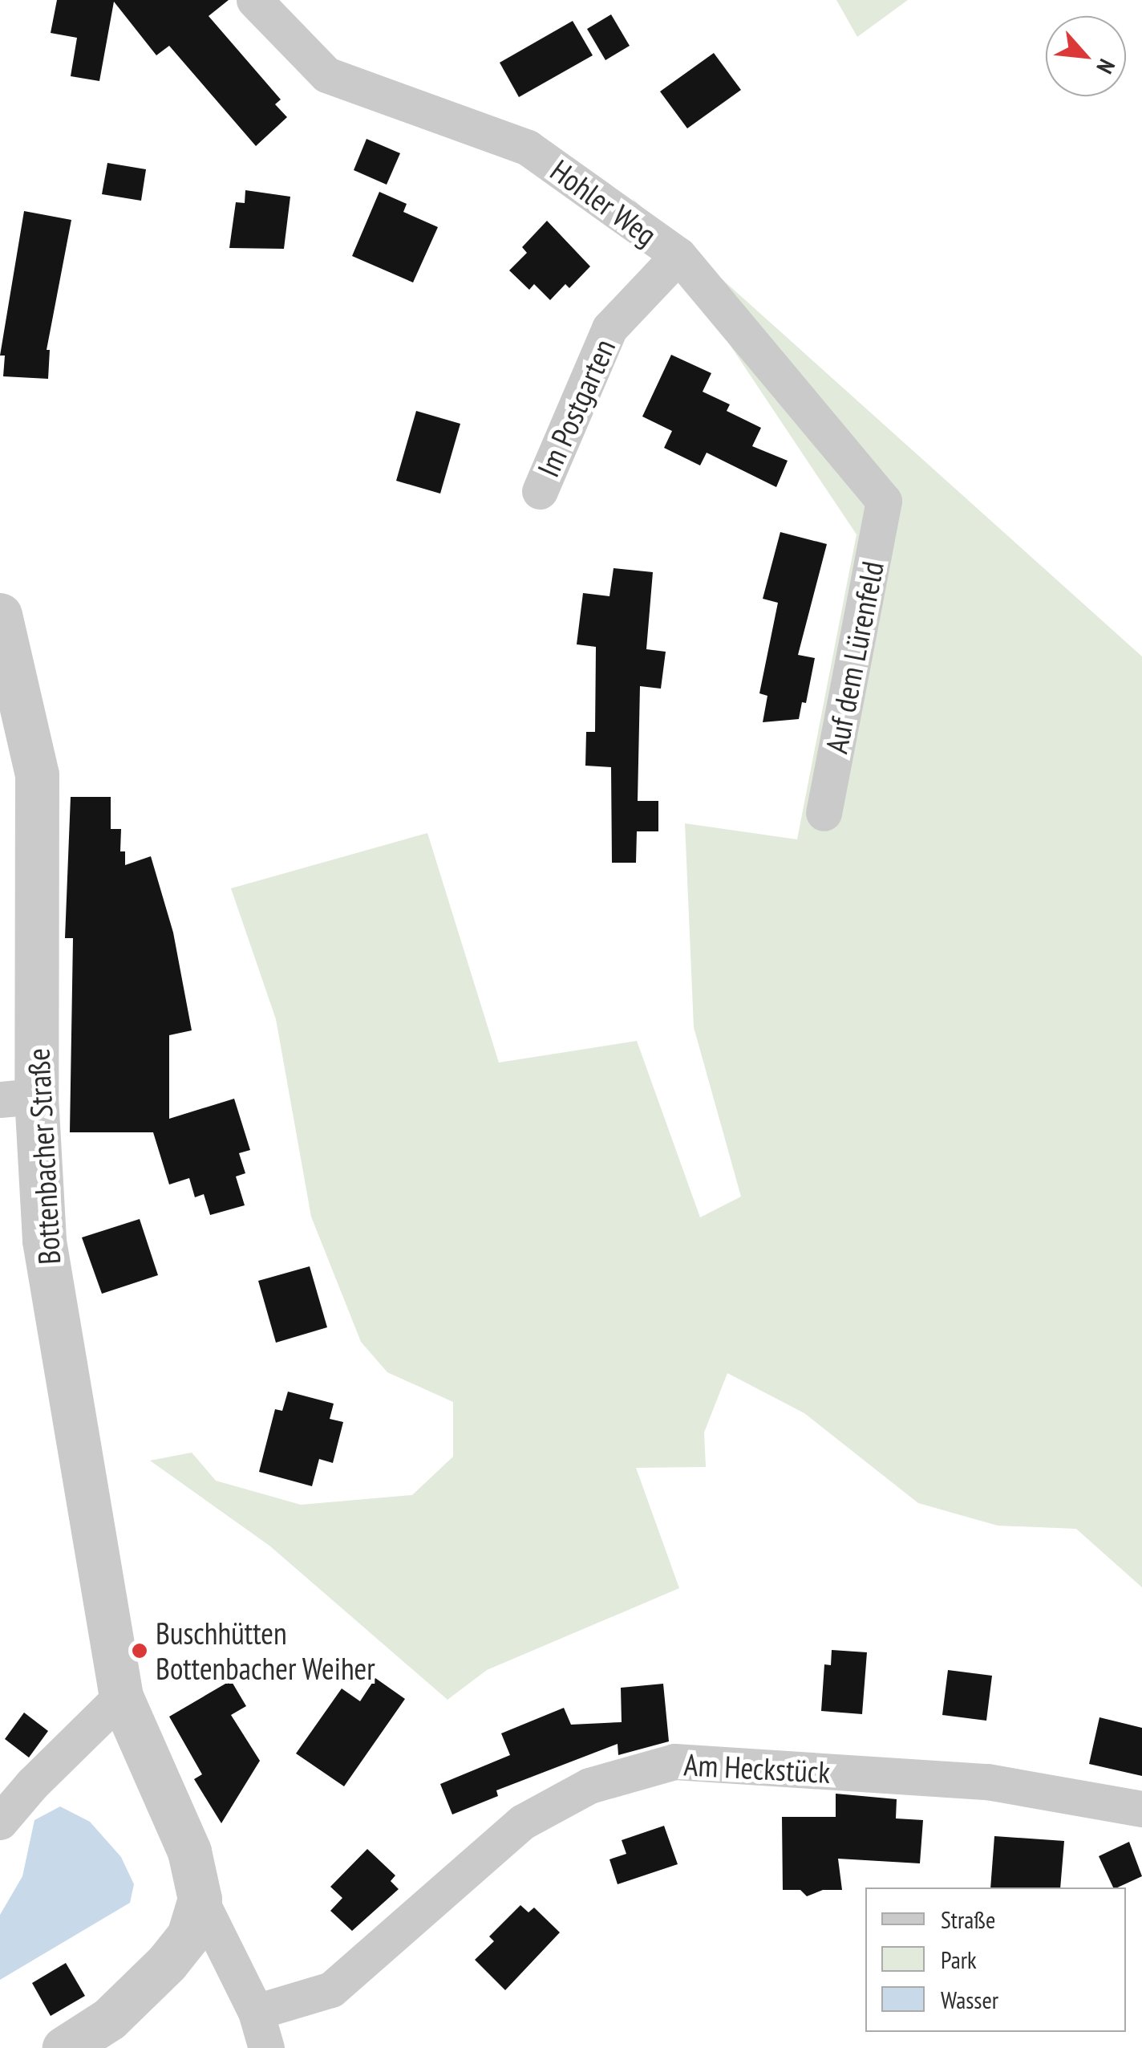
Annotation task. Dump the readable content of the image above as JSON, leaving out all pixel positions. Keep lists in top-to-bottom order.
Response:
{
  "streets": {
    "street": [
      "Hohler Weg",
      "Im Postgarten",
      "Auf dem Lürenfeld",
      "Bottenbacher Straße",
      "Am Heckstück"
    ]
  },
  "crossings": [
    ["Hohler Weg", "Im Postgarten"],
    ["Hohler Weg", "Auf dem Lürenfeld"],
    ["Bottenbacher Straße", "Am Heckstück"]
  ],
  "places": ["Buschhütten Bottenbacher Weiher"],
  "legend": ["Straße", "Park", "Wasser"],
  "north": "bottom right"
}
